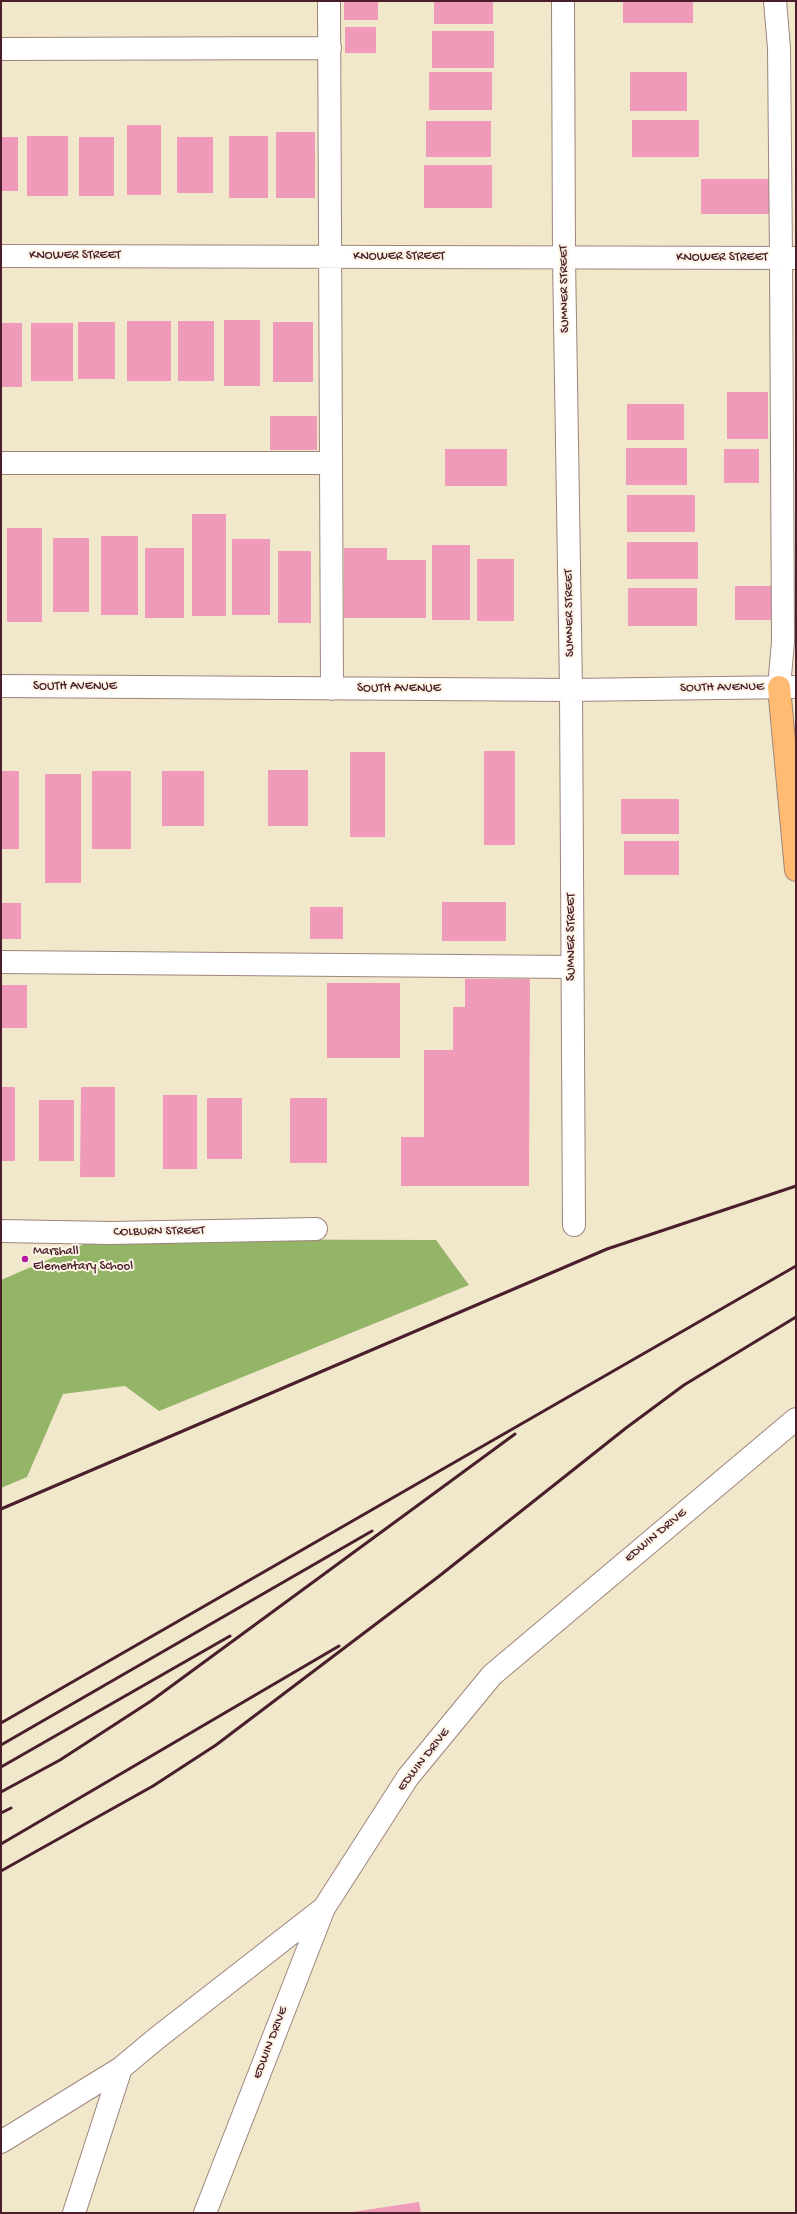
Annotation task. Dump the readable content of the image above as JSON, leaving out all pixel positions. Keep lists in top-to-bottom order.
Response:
{
  "streets": {
    "street": [
      "KNOWER STREET",
      "SUMNER STREET",
      "SOUTH AVENUE",
      "COLBURN STREET",
      "EDWIN DRIVE"
    ]
  },
  "crossings": [
    ["KNOWER STREET", "SUMNER STREET"],
    ["SUMNER STREET", "SOUTH AVENUE"]
  ],
  "places": ["Marshall Elementary School"]
}
